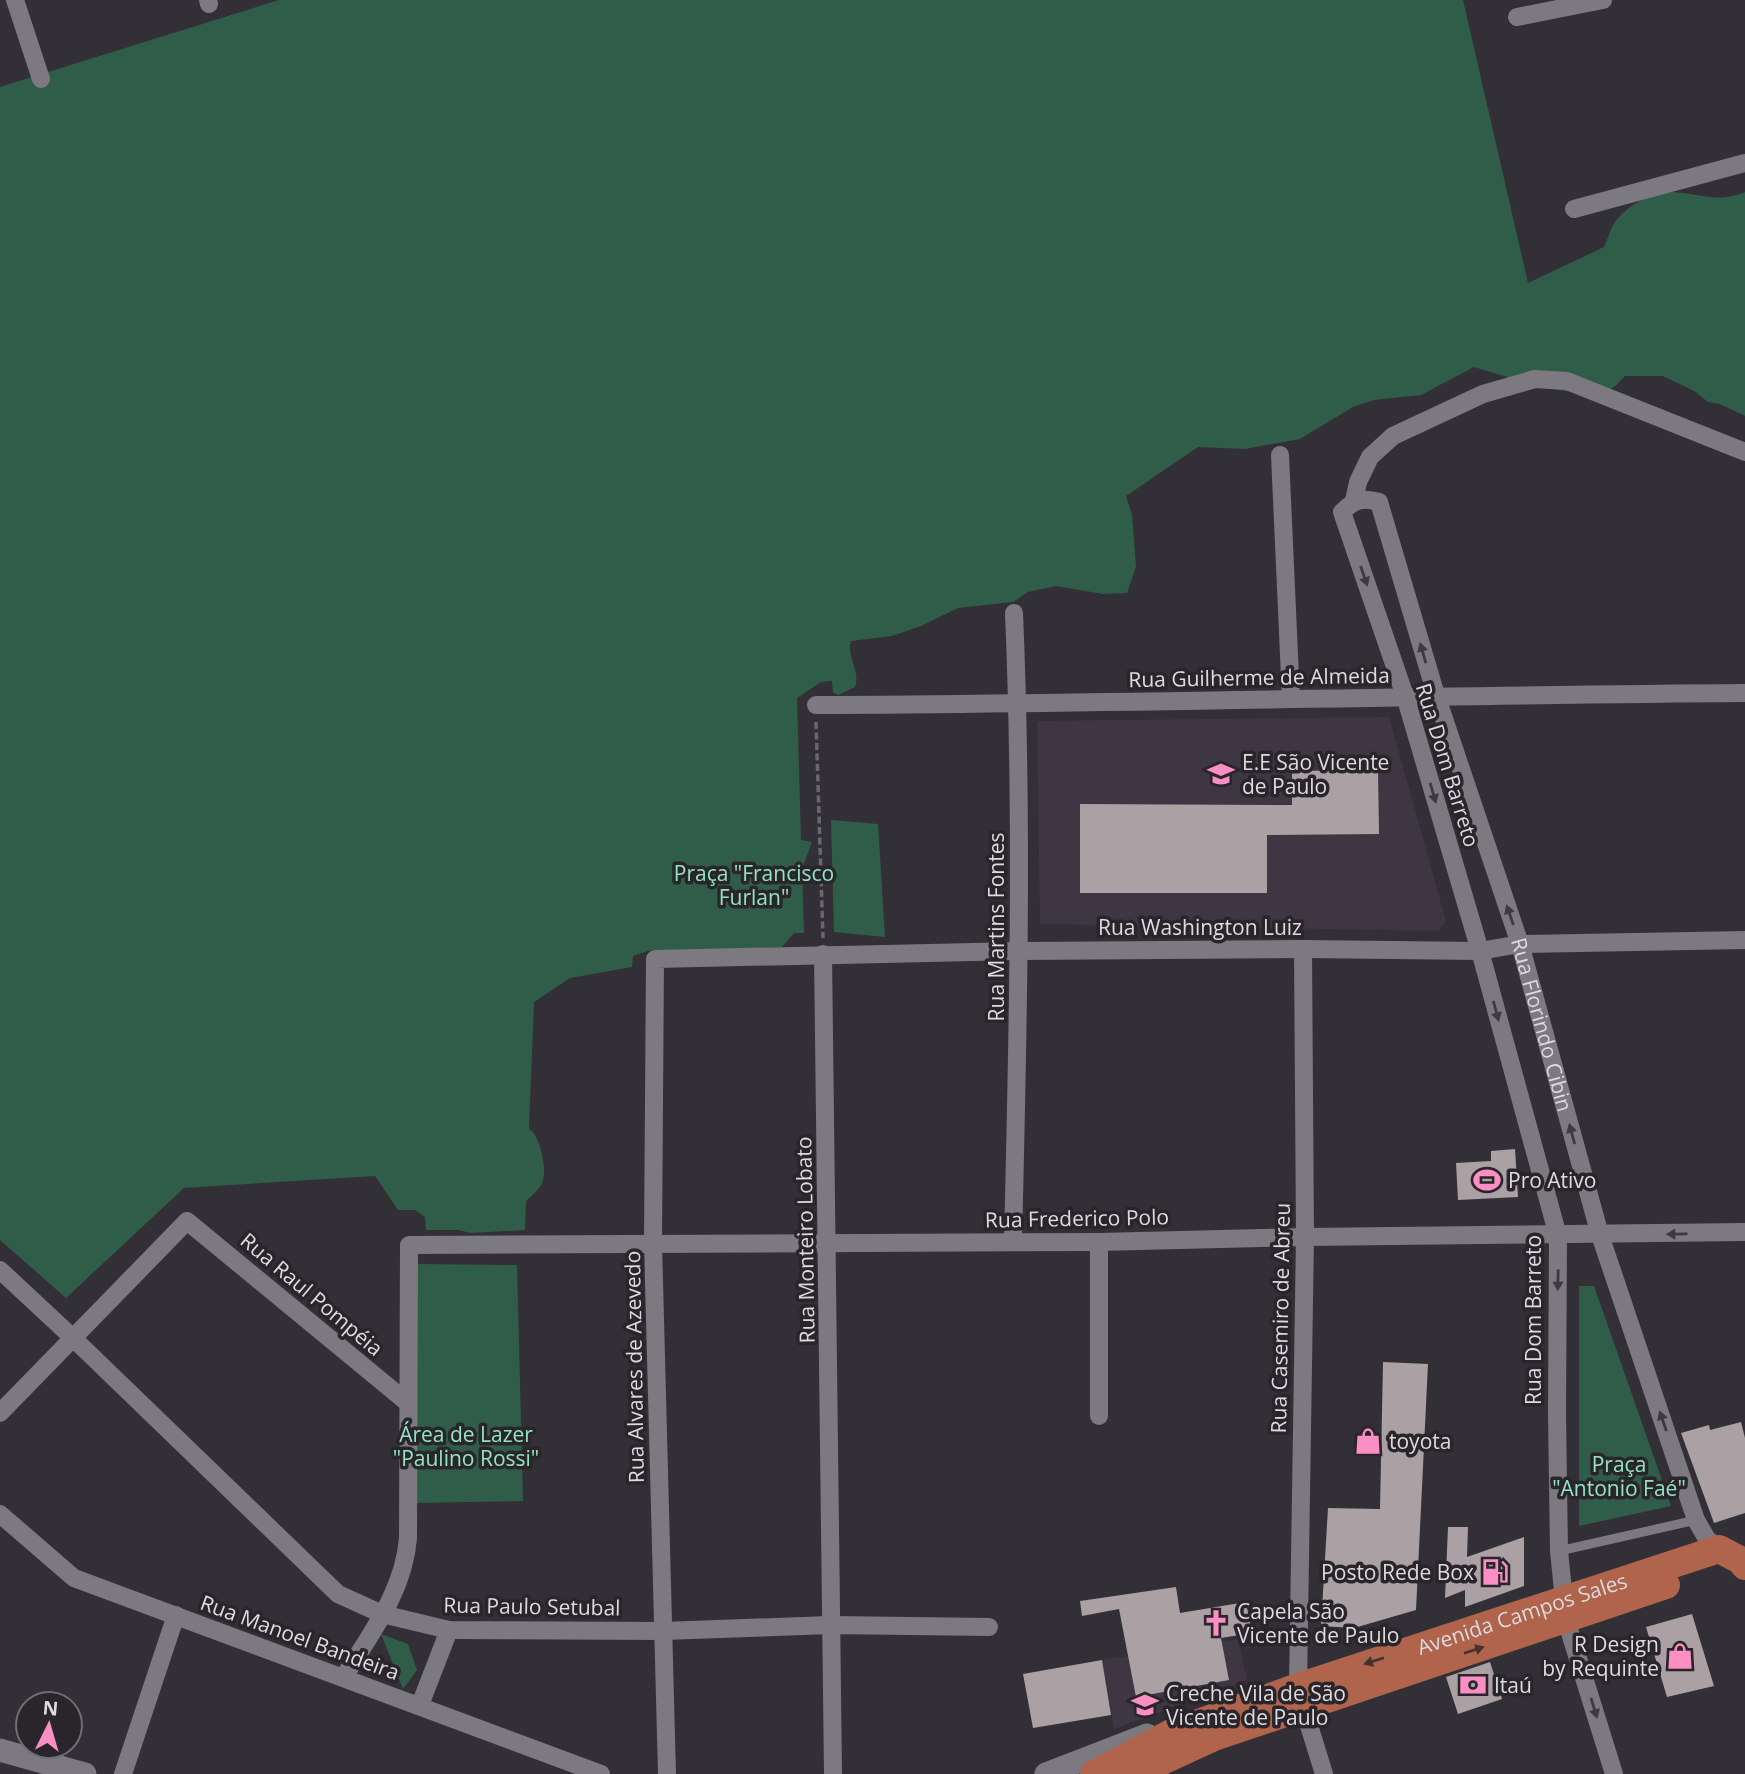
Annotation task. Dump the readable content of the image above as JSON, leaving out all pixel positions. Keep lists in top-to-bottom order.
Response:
{
  "streets": {
    "main road": ["Avenida Campos Sales"],
    "street": [
      "Rua Guilherme de Almeida",
      "Rua Dom Barreto",
      "Rua Martins Fontes",
      "Rua Washington Luiz",
      "Rua Florindo Cibin",
      "Rua Frederico Polo",
      "Rua Monteiro Lobato",
      "Rua Raul Pompéia",
      "Rua Casemiro de Abreu",
      "Rua Alvares de Azevedo",
      "Rua Paulo Setubal",
      "Rua Manoel Bandeira"
    ]
  },
  "crossings": [
    ["Rua Guilherme de Almeida", "Rua Dom Barreto"],
    ["Rua Guilherme de Almeida", "Rua Martins Fontes"],
    ["Rua Guilherme de Almeida", "Rua Florindo Cibin"],
    ["Rua Dom Barreto", "Rua Washington Luiz"],
    ["Rua Dom Barreto", "Rua Florindo Cibin"],
    ["Rua Dom Barreto", "Rua Frederico Polo"],
    ["Rua Dom Barreto", "Avenida Campos Sales"],
    ["Rua Martins Fontes", "Rua Washington Luiz"],
    ["Rua Martins Fontes", "Rua Frederico Polo"],
    ["Rua Washington Luiz", "Rua Florindo Cibin"],
    ["Rua Washington Luiz", "Rua Monteiro Lobato"],
    ["Rua Washington Luiz", "Rua Casemiro de Abreu"],
    ["Rua Washington Luiz", "Rua Alvares de Azevedo"],
    ["Rua Florindo Cibin", "Rua Frederico Polo"],
    ["Rua Florindo Cibin", "Avenida Campos Sales"],
    ["Rua Frederico Polo", "Rua Monteiro Lobato"],
    ["Rua Frederico Polo", "Rua Raul Pompéia"],
    ["Rua Frederico Polo", "Rua Casemiro de Abreu"],
    ["Rua Frederico Polo", "Rua Alvares de Azevedo"],
    ["Rua Monteiro Lobato", "Rua Paulo Setubal"],
    ["Rua Raul Pompéia", "Rua Paulo Setubal"],
    ["Rua Casemiro de Abreu", "Avenida Campos Sales"],
    ["Rua Alvares de Azevedo", "Rua Paulo Setubal"]
  ],
  "one_way": ["Rua Dom Barreto", "Rua Florindo Cibin"],
  "parks": ["Praça \"Francisco Furlan\"", "Área de Lazer \"Paulino Rossi\"", "Praça \"Antonio Faé\""],
  "places": {
    "school or university": ["E.E São Vicente de Paulo", "Creche Vila de São Vicente de Paulo"],
    "sports": ["Pro Ativo"],
    "shop": ["toyota", "R Design by Requinte"],
    "fuel station": ["Posto Rede Box"],
    "church": ["Capela São Vicente de Paulo"],
    "bank": ["Itaú"]
  },
  "north": "top"
}
